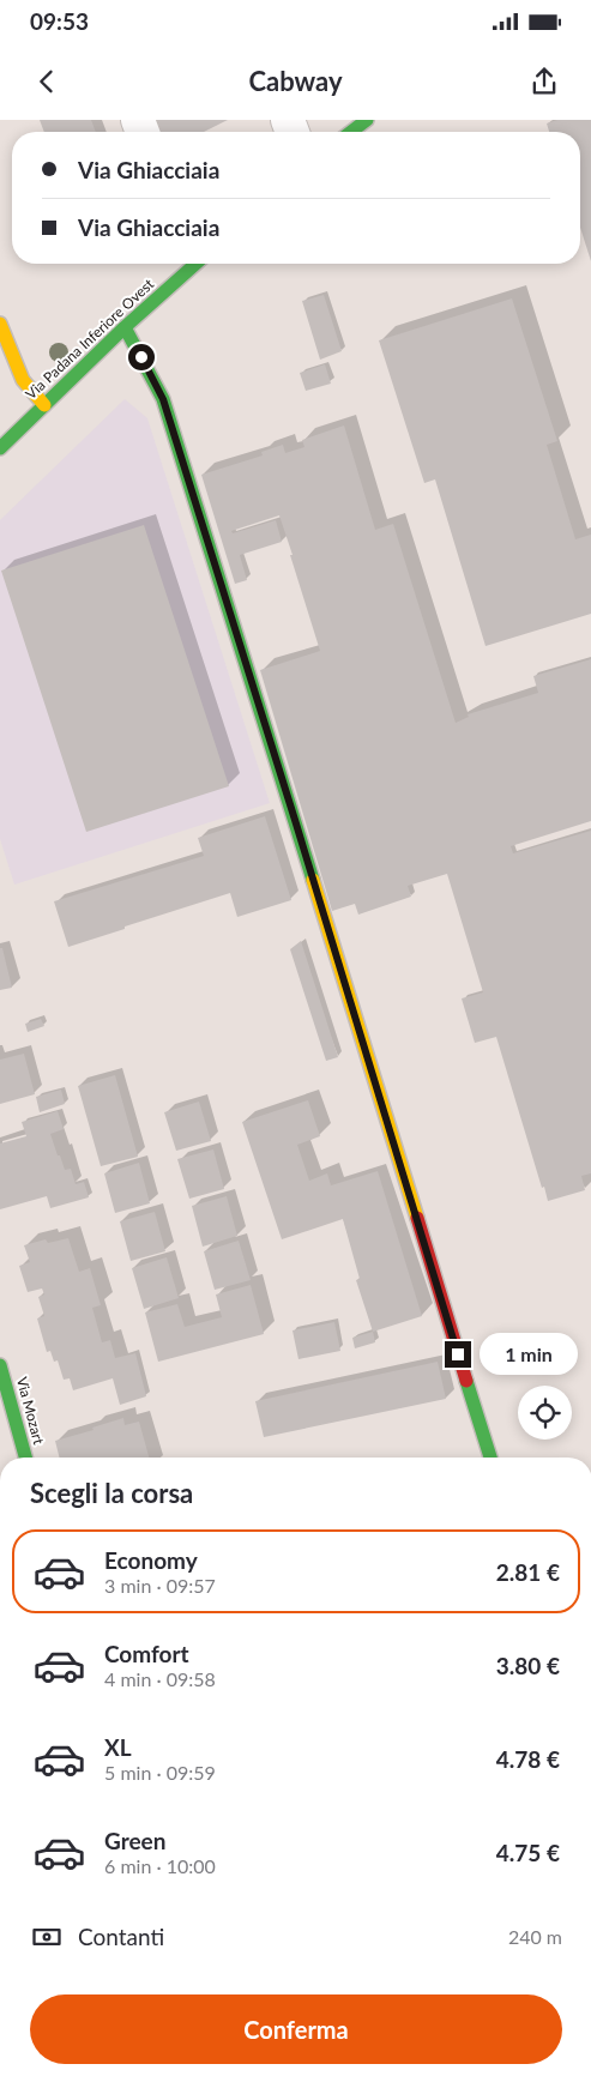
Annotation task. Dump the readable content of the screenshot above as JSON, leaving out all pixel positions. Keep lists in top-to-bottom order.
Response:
{
  "streets": {
    "street": ["Via Padana Inferiore Ovest", "Via Mozart"]
  },
  "page": {
    "status": "09:53",
    "header": "Cabway",
    "banner": ["Via Ghiacciaia", "Via Ghiacciaia"],
    "bubble": "1 min",
    "heading": "Scegli la corsa",
    "list": [
      {
        "name": "Economy",
        "note": "3 min · 09:57",
        "value": "2.81 €"
      },
      {
        "name": "Comfort",
        "note": "4 min · 09:58",
        "value": "3.80 €"
      },
      {
        "name": "XL",
        "note": "5 min · 09:59",
        "value": "4.78 €"
      },
      {
        "name": "Green",
        "note": "6 min · 10:00",
        "value": "4.75 €"
      }
    ],
    "pay": ["Contanti", "240 m"],
    "buttons": "Conferma"
  }
}
